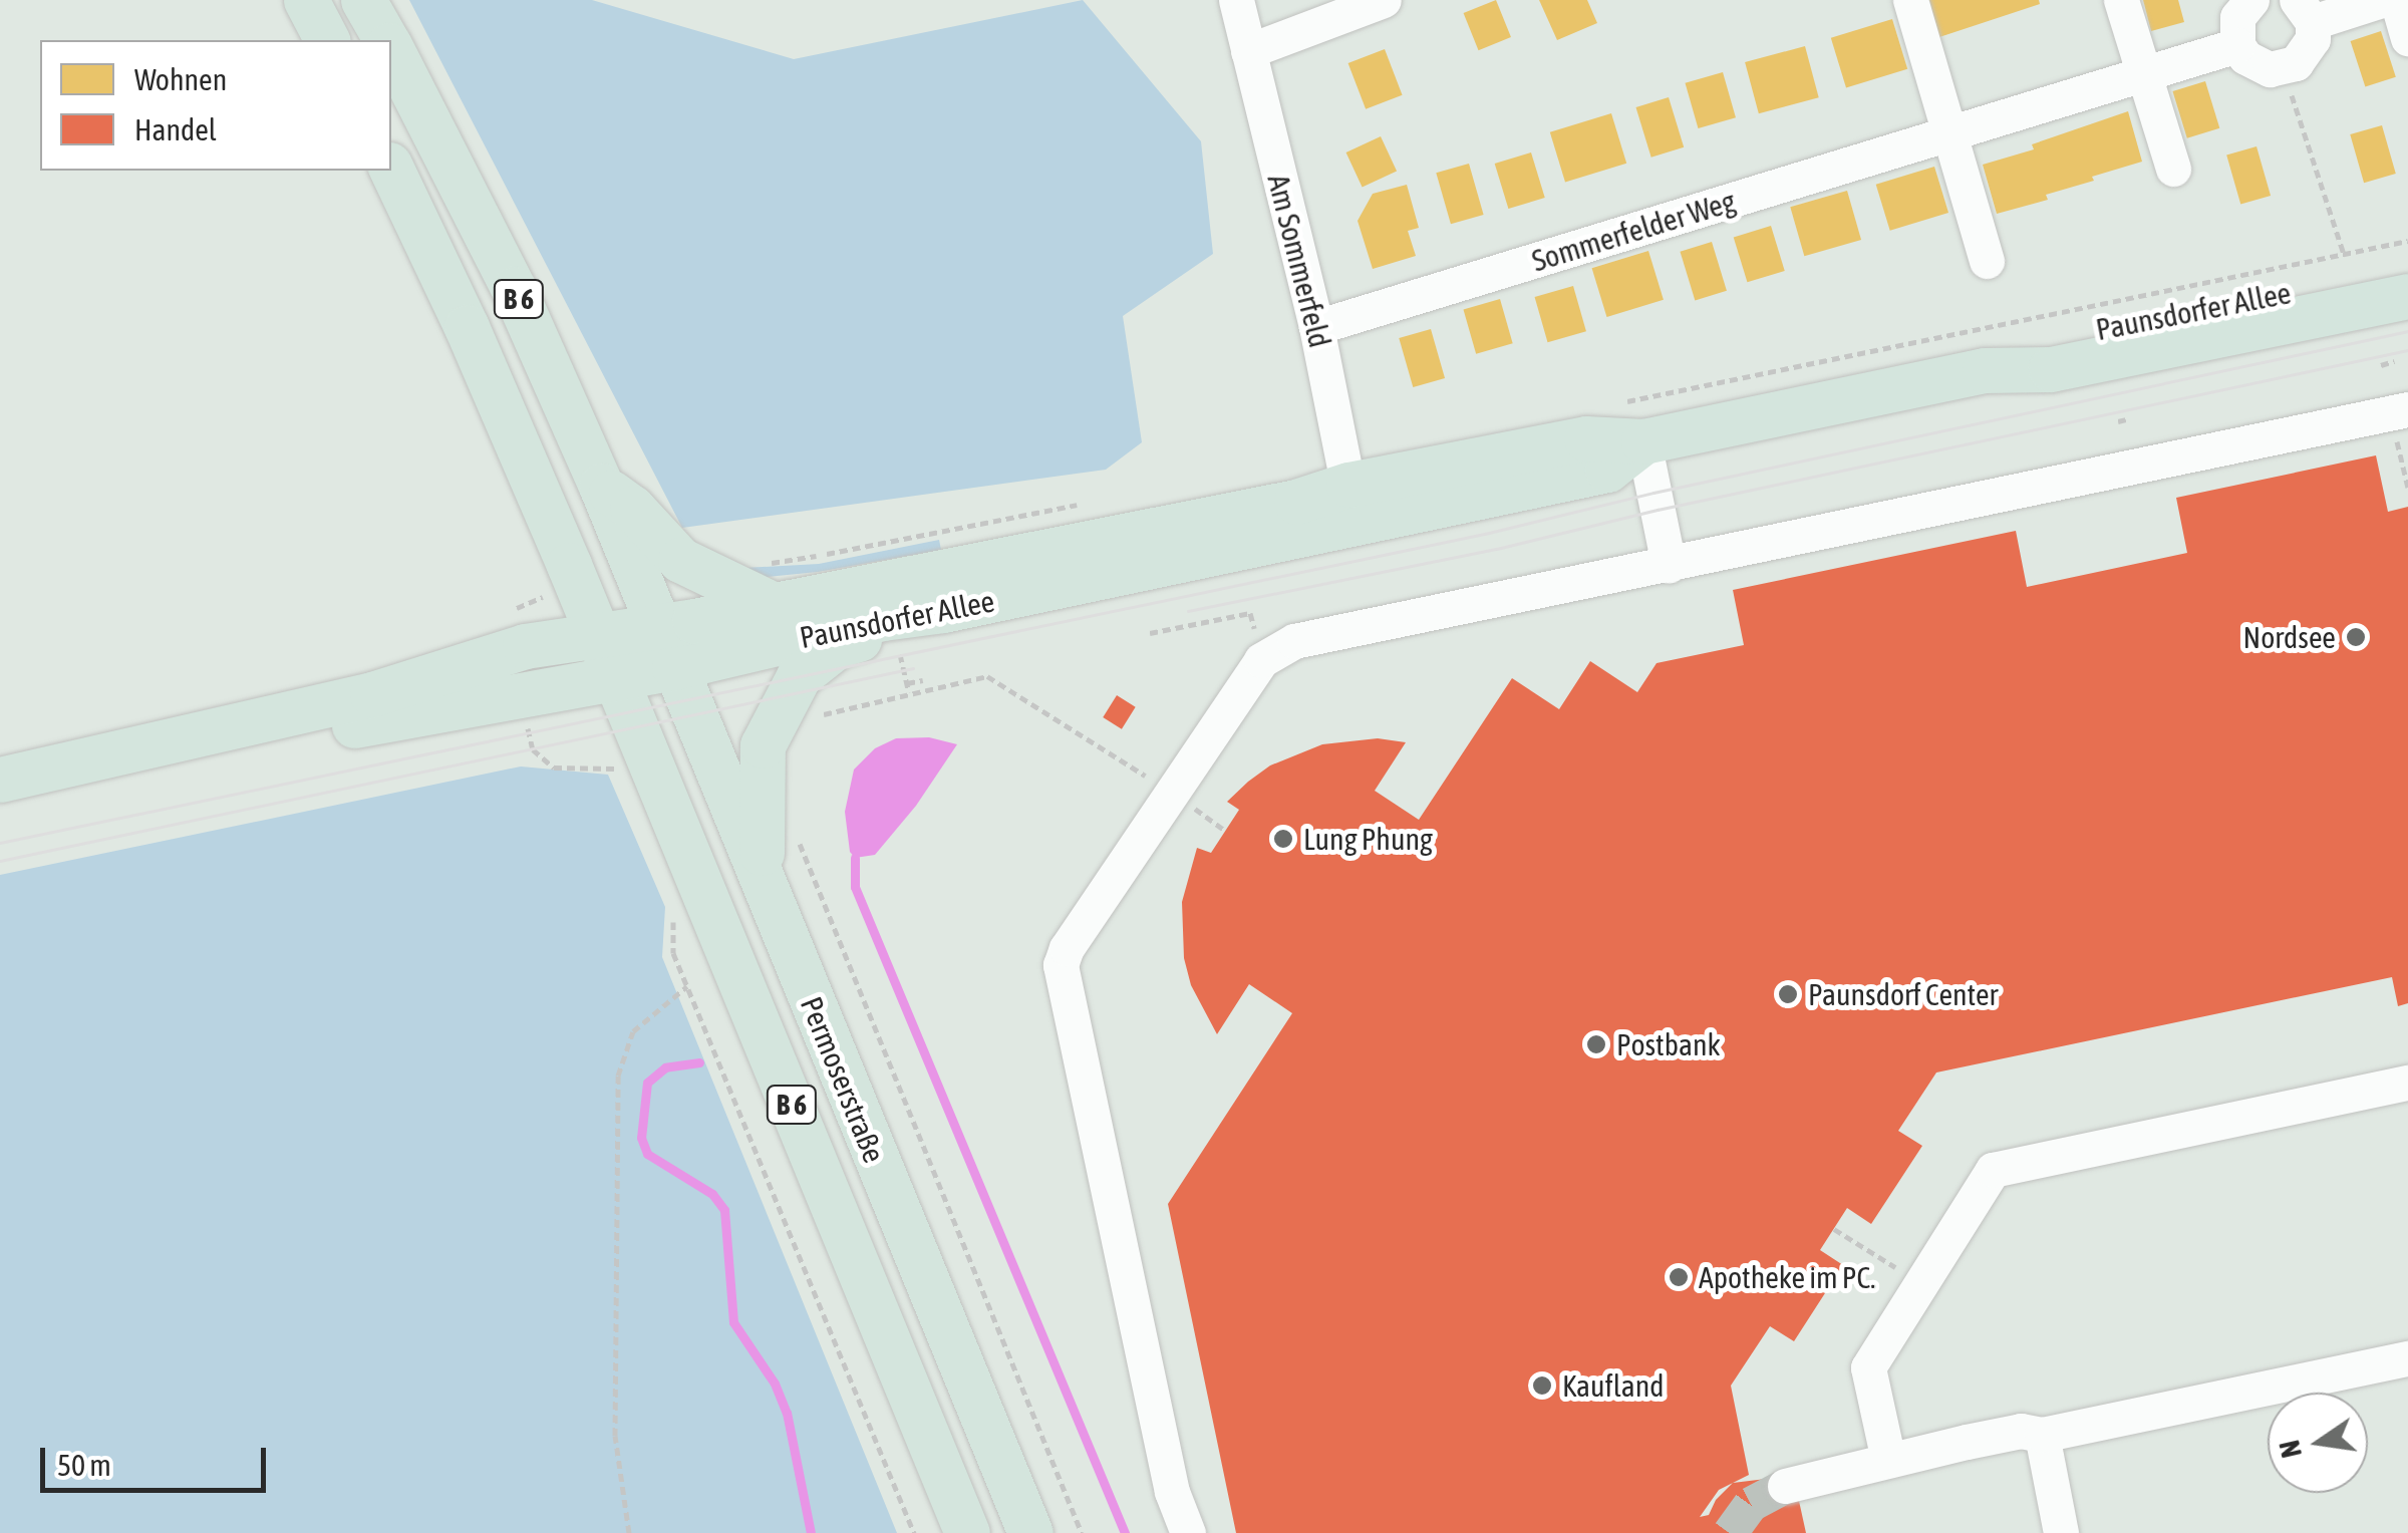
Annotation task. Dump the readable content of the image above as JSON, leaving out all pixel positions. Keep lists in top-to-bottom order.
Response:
{
  "streets": {
    "main road": ["B 6", "Paunsdorfer Allee", "Permoserstraße"],
    "street": ["Sommerfelder Weg", "Am Sommerfeld"]
  },
  "crossings": [
    ["Sommerfelder Weg", "Am Sommerfeld"],
    ["Am Sommerfeld", "Paunsdorfer Allee"],
    ["B 6", "Paunsdorfer Allee"],
    ["B 6", "Permoserstraße"],
    ["Paunsdorfer Allee", "Permoserstraße"]
  ],
  "places": [
    "Nordsee",
    "Lung Phung",
    "Paunsdorf Center",
    "Postbank",
    "Apotheke im PC.",
    "Kaufland"
  ],
  "legend": ["Wohnen", "Handel"],
  "scale_bar": "50 m",
  "north": "left"
}
